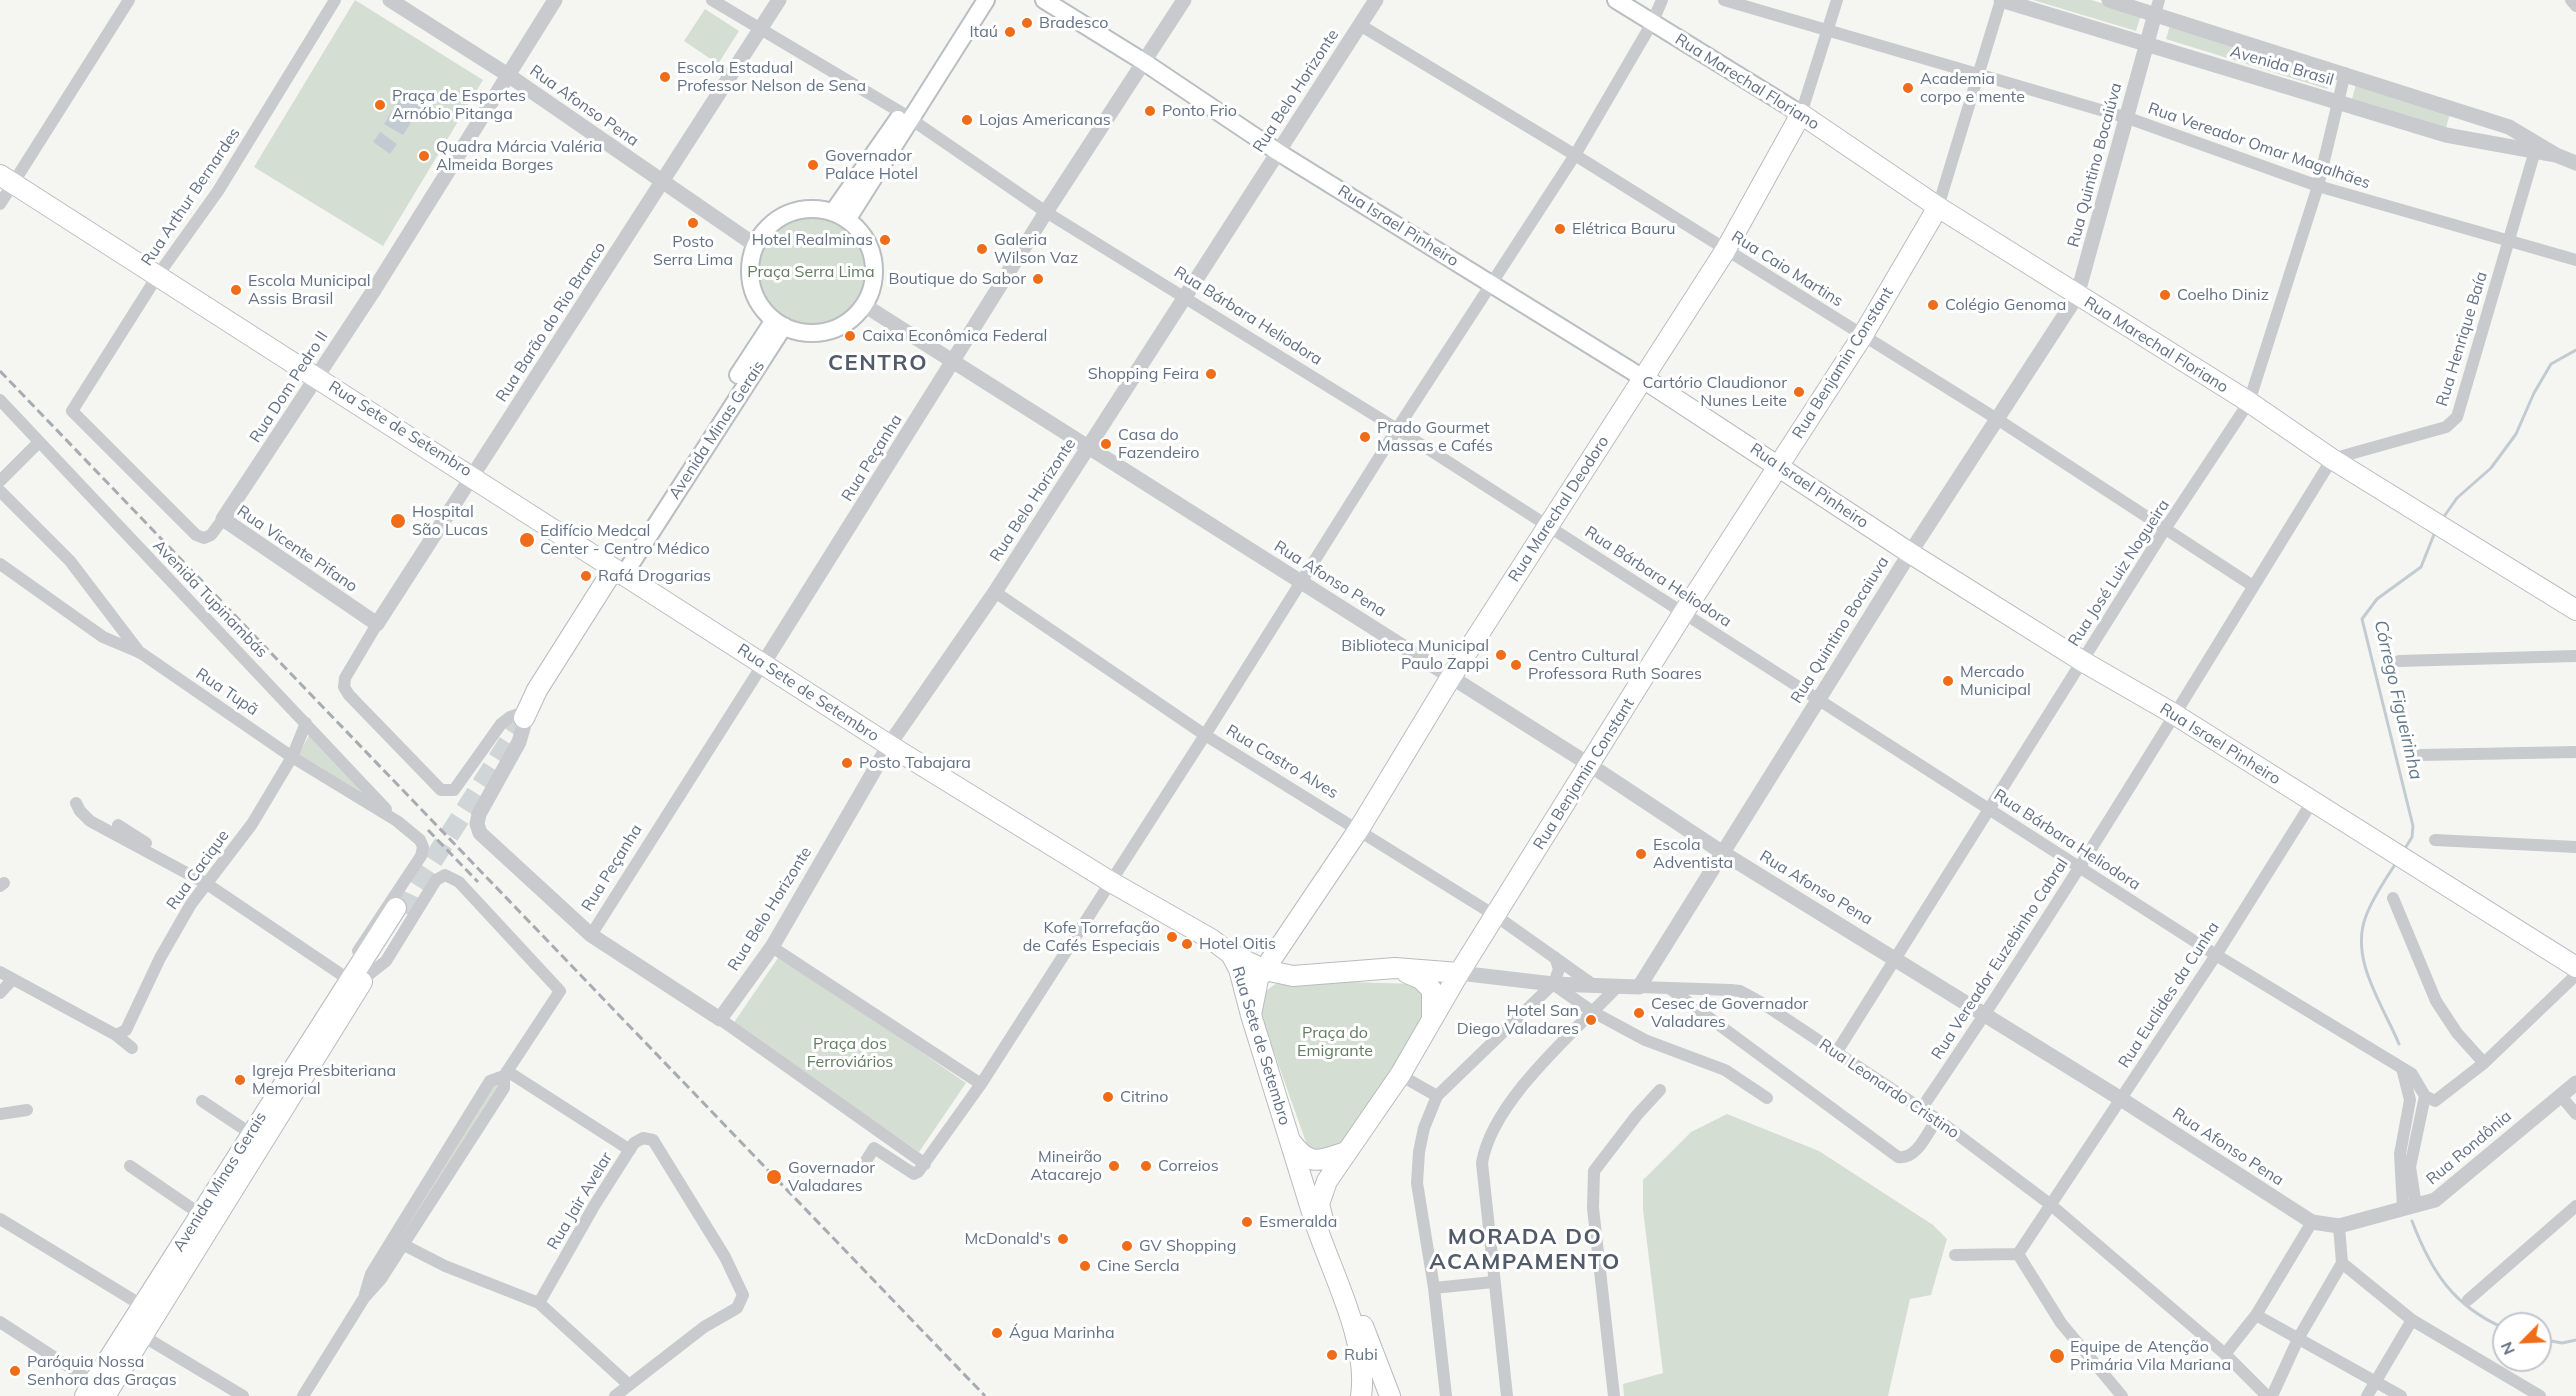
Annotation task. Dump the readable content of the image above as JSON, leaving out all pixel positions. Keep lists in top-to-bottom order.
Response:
{
  "streets": {
    "main road": [
      "Rua Marechal Floriano",
      "Rua Israel Pinheiro",
      "Rua Benjamin Constant",
      "Rua Sete de Setembro",
      "Avenida Minas Gerais",
      "Rua Marechal Deodoro",
      "Rua Leonardo Cristino"
    ],
    "street": [
      "Avenida Brasil",
      "Rua Belo Horizonte",
      "Rua Afonso Pena",
      "Rua Vereador Omar Magalhães",
      "Rua Quintino Bocaiúva",
      "Rua Arthur Bernardes",
      "Rua Caio Martins",
      "Rua Bárbara Heliodora",
      "Rua Barão do Rio Branco",
      "Rua Henrique Baía",
      "Rua Dom Pedro II",
      "Rua Peçanha",
      "Rua Vicente Pifano",
      "Rua José Luiz Nogueira",
      "Avenida Tupinambás",
      "Rua Quintino Bocaiuva",
      "Rua Tupã",
      "Rua Castro Alves",
      "Rua Cacique",
      "Rua Vereador Euzebinho Cabral",
      "Rua Euclides da Cunha",
      "Rua Rondônia",
      "Rua Jair Avelar"
    ]
  },
  "crossings": [
    ["Avenida Brasil", "Rua Quintino Bocaiúva"],
    ["Avenida Brasil", "Rua Henrique Baía"],
    ["Avenida Brasil", "Rua Benjamin Constant"],
    ["Avenida Brasil", "Rua José Luiz Nogueira"],
    ["Rua Marechal Floriano", "Rua Quintino Bocaiúva"],
    ["Rua Marechal Floriano", "Rua Henrique Baía"],
    ["Rua Marechal Floriano", "Rua Benjamin Constant"],
    ["Rua Marechal Floriano", "Rua Marechal Deodoro"],
    ["Rua Marechal Floriano", "Rua José Luiz Nogueira"],
    ["Rua Marechal Floriano", "Rua Quintino Bocaiuva"],
    ["Rua Marechal Floriano", "Rua Vereador Euzebinho Cabral"],
    ["Rua Belo Horizonte", "Rua Afonso Pena"],
    ["Rua Belo Horizonte", "Rua Israel Pinheiro"],
    ["Rua Belo Horizonte", "Rua Caio Martins"],
    ["Rua Belo Horizonte", "Rua Bárbara Heliodora"],
    ["Rua Belo Horizonte", "Rua Sete de Setembro"],
    ["Rua Belo Horizonte", "Rua Castro Alves"],
    ["Rua Afonso Pena", "Rua Barão do Rio Branco"],
    ["Rua Afonso Pena", "Rua Benjamin Constant"],
    ["Rua Afonso Pena", "Rua Dom Pedro II"],
    ["Rua Afonso Pena", "Avenida Minas Gerais"],
    ["Rua Afonso Pena", "Rua Peçanha"],
    ["Rua Afonso Pena", "Rua Marechal Deodoro"],
    ["Rua Afonso Pena", "Rua José Luiz Nogueira"],
    ["Rua Afonso Pena", "Rua Quintino Bocaiuva"],
    ["Rua Afonso Pena", "Rua Vereador Euzebinho Cabral"],
    ["Rua Afonso Pena", "Rua Euclides da Cunha"],
    ["Rua Afonso Pena", "Rua Rondônia"],
    ["Rua Vereador Omar Magalhães", "Rua Quintino Bocaiúva"],
    ["Rua Vereador Omar Magalhães", "Rua Henrique Baía"],
    ["Rua Vereador Omar Magalhães", "Rua Benjamin Constant"],
    ["Rua Vereador Omar Magalhães", "Rua Marechal Deodoro"],
    ["Rua Vereador Omar Magalhães", "Rua José Luiz Nogueira"],
    ["Rua Quintino Bocaiúva", "Rua Quintino Bocaiuva"],
    ["Rua Arthur Bernardes", "Rua Sete de Setembro"],
    ["Rua Arthur Bernardes", "Rua Vicente Pifano"],
    ["Rua Israel Pinheiro", "Rua Benjamin Constant"],
    ["Rua Israel Pinheiro", "Rua Peçanha"],
    ["Rua Israel Pinheiro", "Rua Marechal Deodoro"],
    ["Rua Israel Pinheiro", "Rua José Luiz Nogueira"],
    ["Rua Israel Pinheiro", "Rua Quintino Bocaiuva"],
    ["Rua Israel Pinheiro", "Rua Vereador Euzebinho Cabral"],
    ["Rua Israel Pinheiro", "Rua Euclides da Cunha"],
    ["Rua Caio Martins", "Rua Benjamin Constant"],
    ["Rua Caio Martins", "Rua Marechal Deodoro"],
    ["Rua Caio Martins", "Rua José Luiz Nogueira"],
    ["Rua Caio Martins", "Rua Quintino Bocaiuva"],
    ["Rua Caio Martins", "Rua Vereador Euzebinho Cabral"],
    ["Rua Bárbara Heliodora", "Rua Barão do Rio Branco"],
    ["Rua Bárbara Heliodora", "Rua Benjamin Constant"],
    ["Rua Bárbara Heliodora", "Rua Peçanha"],
    ["Rua Bárbara Heliodora", "Rua Marechal Deodoro"],
    ["Rua Bárbara Heliodora", "Rua José Luiz Nogueira"],
    ["Rua Bárbara Heliodora", "Rua Quintino Bocaiuva"],
    ["Rua Bárbara Heliodora", "Rua Vereador Euzebinho Cabral"],
    ["Rua Bárbara Heliodora", "Rua Euclides da Cunha"],
    ["Rua Barão do Rio Branco", "Rua Sete de Setembro"],
    ["Rua Barão do Rio Branco", "Avenida Minas Gerais"],
    ["Rua Barão do Rio Branco", "Rua Vicente Pifano"],
    ["Rua Henrique Baía", "Rua Vereador Euzebinho Cabral"],
    ["Rua Benjamin Constant", "Rua Castro Alves"],
    ["Rua Benjamin Constant", "Rua Leonardo Cristino"],
    ["Rua Dom Pedro II", "Rua Sete de Setembro"],
    ["Rua Dom Pedro II", "Rua Vicente Pifano"],
    ["Rua Sete de Setembro", "Avenida Minas Gerais"],
    ["Rua Sete de Setembro", "Rua Peçanha"],
    ["Avenida Minas Gerais", "Rua Peçanha"],
    ["Avenida Minas Gerais", "Rua Tupã"],
    ["Avenida Minas Gerais", "Rua Jair Avelar"],
    ["Rua Marechal Deodoro", "Rua Castro Alves"],
    ["Rua Marechal Deodoro", "Rua Leonardo Cristino"],
    ["Rua José Luiz Nogueira", "Rua Leonardo Cristino"],
    ["Avenida Tupinambás", "Rua Tupã"],
    ["Avenida Tupinambás", "Rua Cacique"],
    ["Rua Quintino Bocaiuva", "Rua Leonardo Cristino"],
    ["Rua Tupã", "Rua Cacique"],
    ["Rua Castro Alves", "Rua Leonardo Cristino"],
    ["Rua Vereador Euzebinho Cabral", "Rua Leonardo Cristino"],
    ["Rua Euclides da Cunha", "Rua Leonardo Cristino"]
  ],
  "districts": ["CENTRO", "MORADA DO ACAMPAMENTO"],
  "water": ["Córrego Figueirinha"],
  "parks": ["Praça Serra Lima", "Praça do Emigrante", "Praça dos Ferroviários"],
  "places": [
    "Bradesco",
    "Itaú",
    "Escola Estadual Professor Nelson de Sena",
    "Academia corpo e mente",
    "Praça de Esportes Arnóbio Pitanga",
    "Ponto Frio",
    "Lojas Americanas",
    "Quadra Márcia Valéria Almeida Borges",
    "Governador Palace Hotel",
    "Posto Serra Lima",
    "Elétrica Bauru",
    "Hotel Realminas",
    "Galeria Wilson Vaz",
    "Boutique do Sabor",
    "Escola Municipal Assis Brasil",
    "Coelho Diniz",
    "Colégio Genoma",
    "Caixa Econômica Federal",
    "Shopping Feira",
    "Cartório Claudionor Nunes Leite",
    "Prado Gourmet Massas e Cafés",
    "Casa do Fazendeiro",
    "Hospital São Lucas",
    "Edifício Medcal Center - Centro Médico",
    "Rafá Drogarias",
    "Biblioteca Municipal Paulo Zappi",
    "Centro Cultural Professora Ruth Soares",
    "Mercado Municipal",
    "Posto Tabajara",
    "Escola Adventista",
    "Kofe Torrefação de Cafés Especiais",
    "Hotel Oitis",
    "Cesec de Governador Valadares",
    "Hotel San Diego Valadares",
    "Igreja Presbiteriana Memorial",
    "Citrino",
    "Mineirão Atacarejo",
    "Correios",
    "Governador Valadares",
    "Esmeralda",
    "McDonald's",
    "GV Shopping",
    "Cine Sercla",
    "Água Marinha",
    "Rubi",
    "Equipe de Atenção Primária Vila Mariana",
    "Paróquia Nossa Senhora das Graças"
  ],
  "north": "bottom left"
}
